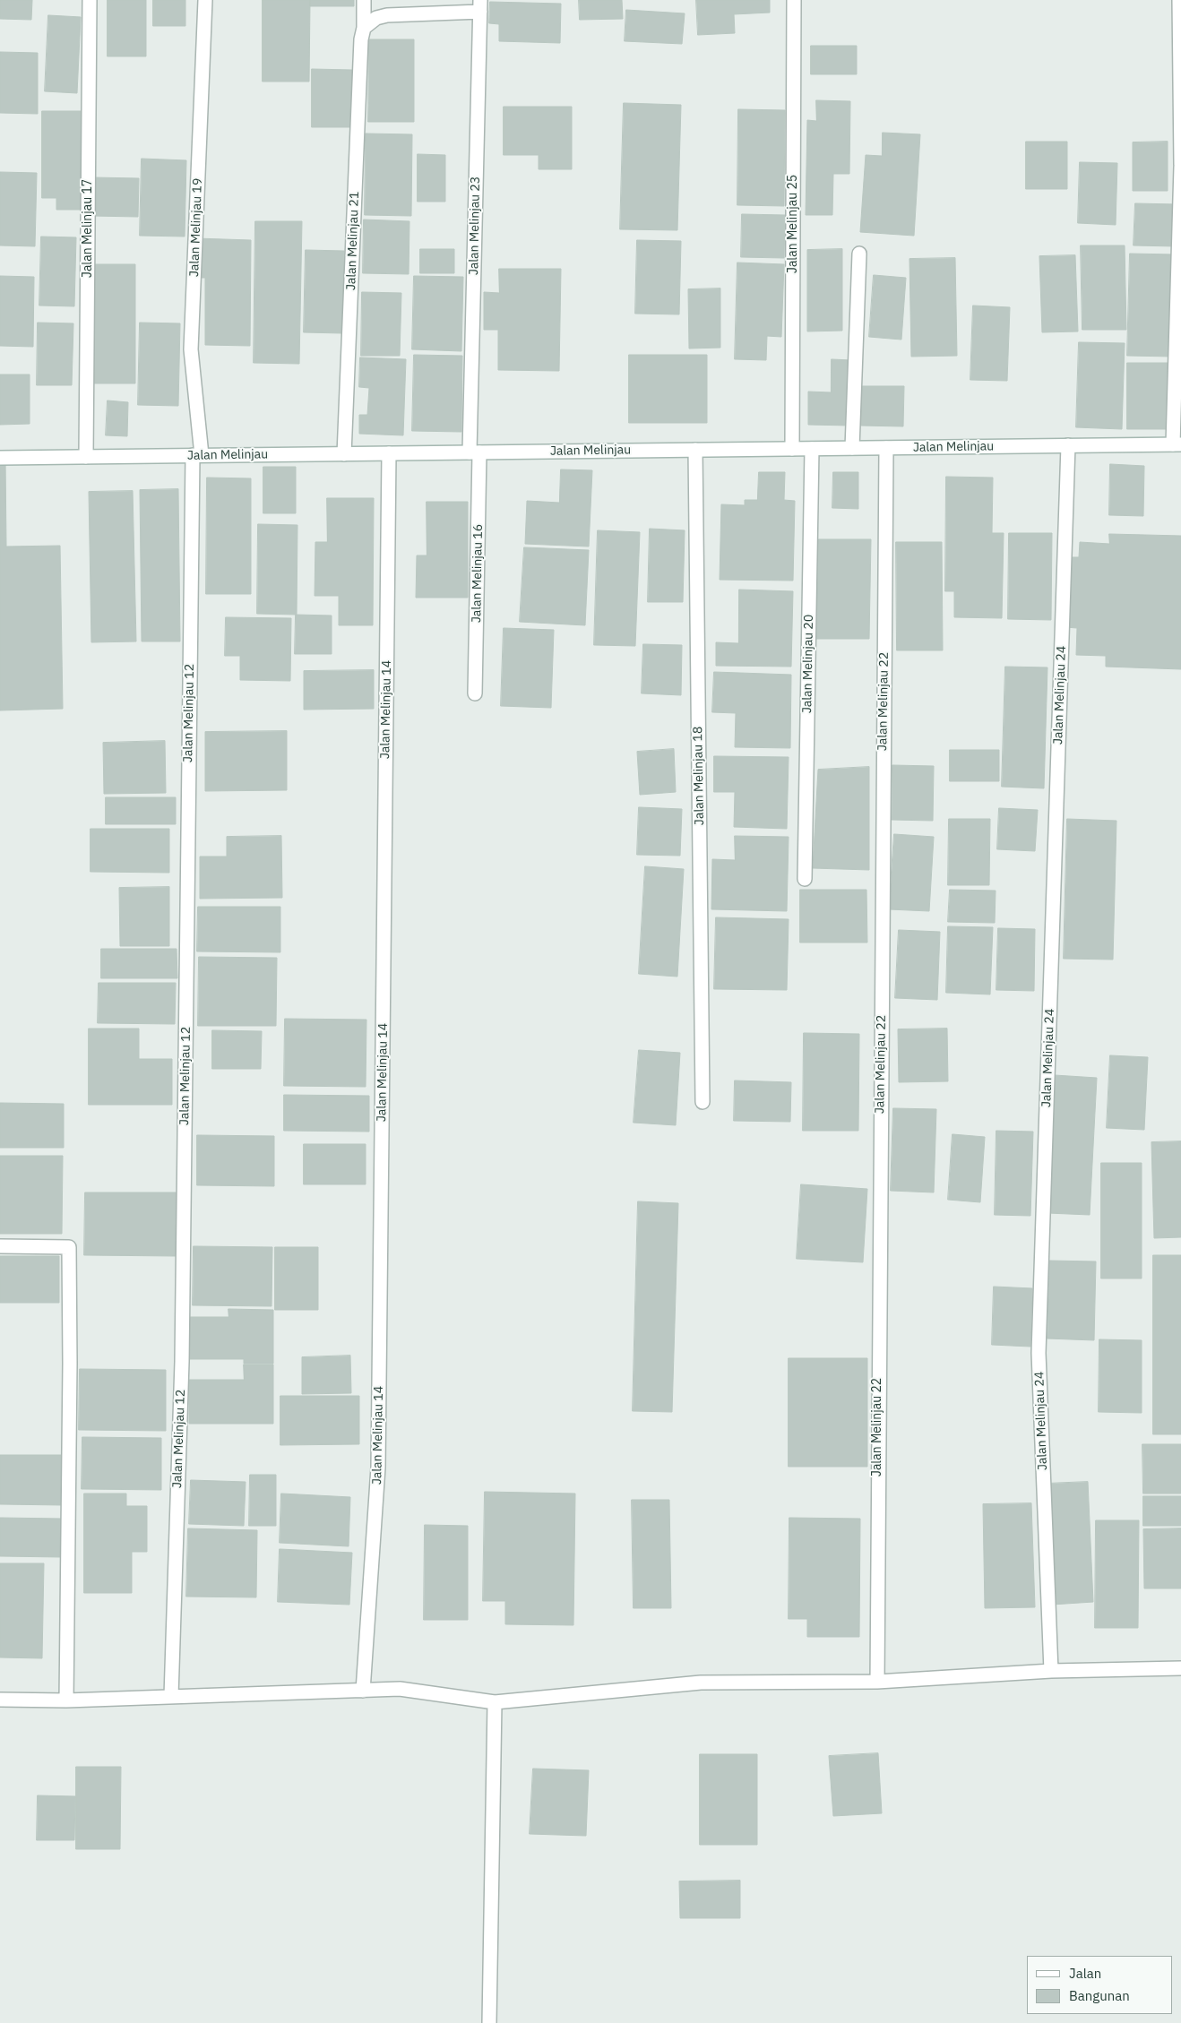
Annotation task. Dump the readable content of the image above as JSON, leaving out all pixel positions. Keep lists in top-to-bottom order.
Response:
{
  "streets": {
    "street": [
      "Jalan Melinjau 25",
      "Jalan Melinjau 23",
      "Jalan Melinjau 19",
      "Jalan Melinjau 17",
      "Jalan Melinjau 21",
      "Jalan Melinjau",
      "Jalan Melinjau 16",
      "Jalan Melinjau 20",
      "Jalan Melinjau 24",
      "Jalan Melinjau 22",
      "Jalan Melinjau 14",
      "Jalan Melinjau 12",
      "Jalan Melinjau 18"
    ]
  },
  "crossings": [
    ["Jalan Melinjau 25", "Jalan Melinjau"],
    ["Jalan Melinjau 23", "Jalan Melinjau"],
    ["Jalan Melinjau 23", "Jalan Melinjau 16"],
    ["Jalan Melinjau 19", "Jalan Melinjau"],
    ["Jalan Melinjau 19", "Jalan Melinjau 12"],
    ["Jalan Melinjau 17", "Jalan Melinjau"],
    ["Jalan Melinjau 21", "Jalan Melinjau"],
    ["Jalan Melinjau", "Jalan Melinjau 16"],
    ["Jalan Melinjau", "Jalan Melinjau 20"],
    ["Jalan Melinjau", "Jalan Melinjau 24"],
    ["Jalan Melinjau", "Jalan Melinjau 22"],
    ["Jalan Melinjau", "Jalan Melinjau 14"],
    ["Jalan Melinjau", "Jalan Melinjau 12"],
    ["Jalan Melinjau", "Jalan Melinjau 18"]
  ],
  "legend": ["Jalan", "Bangunan"]
}
